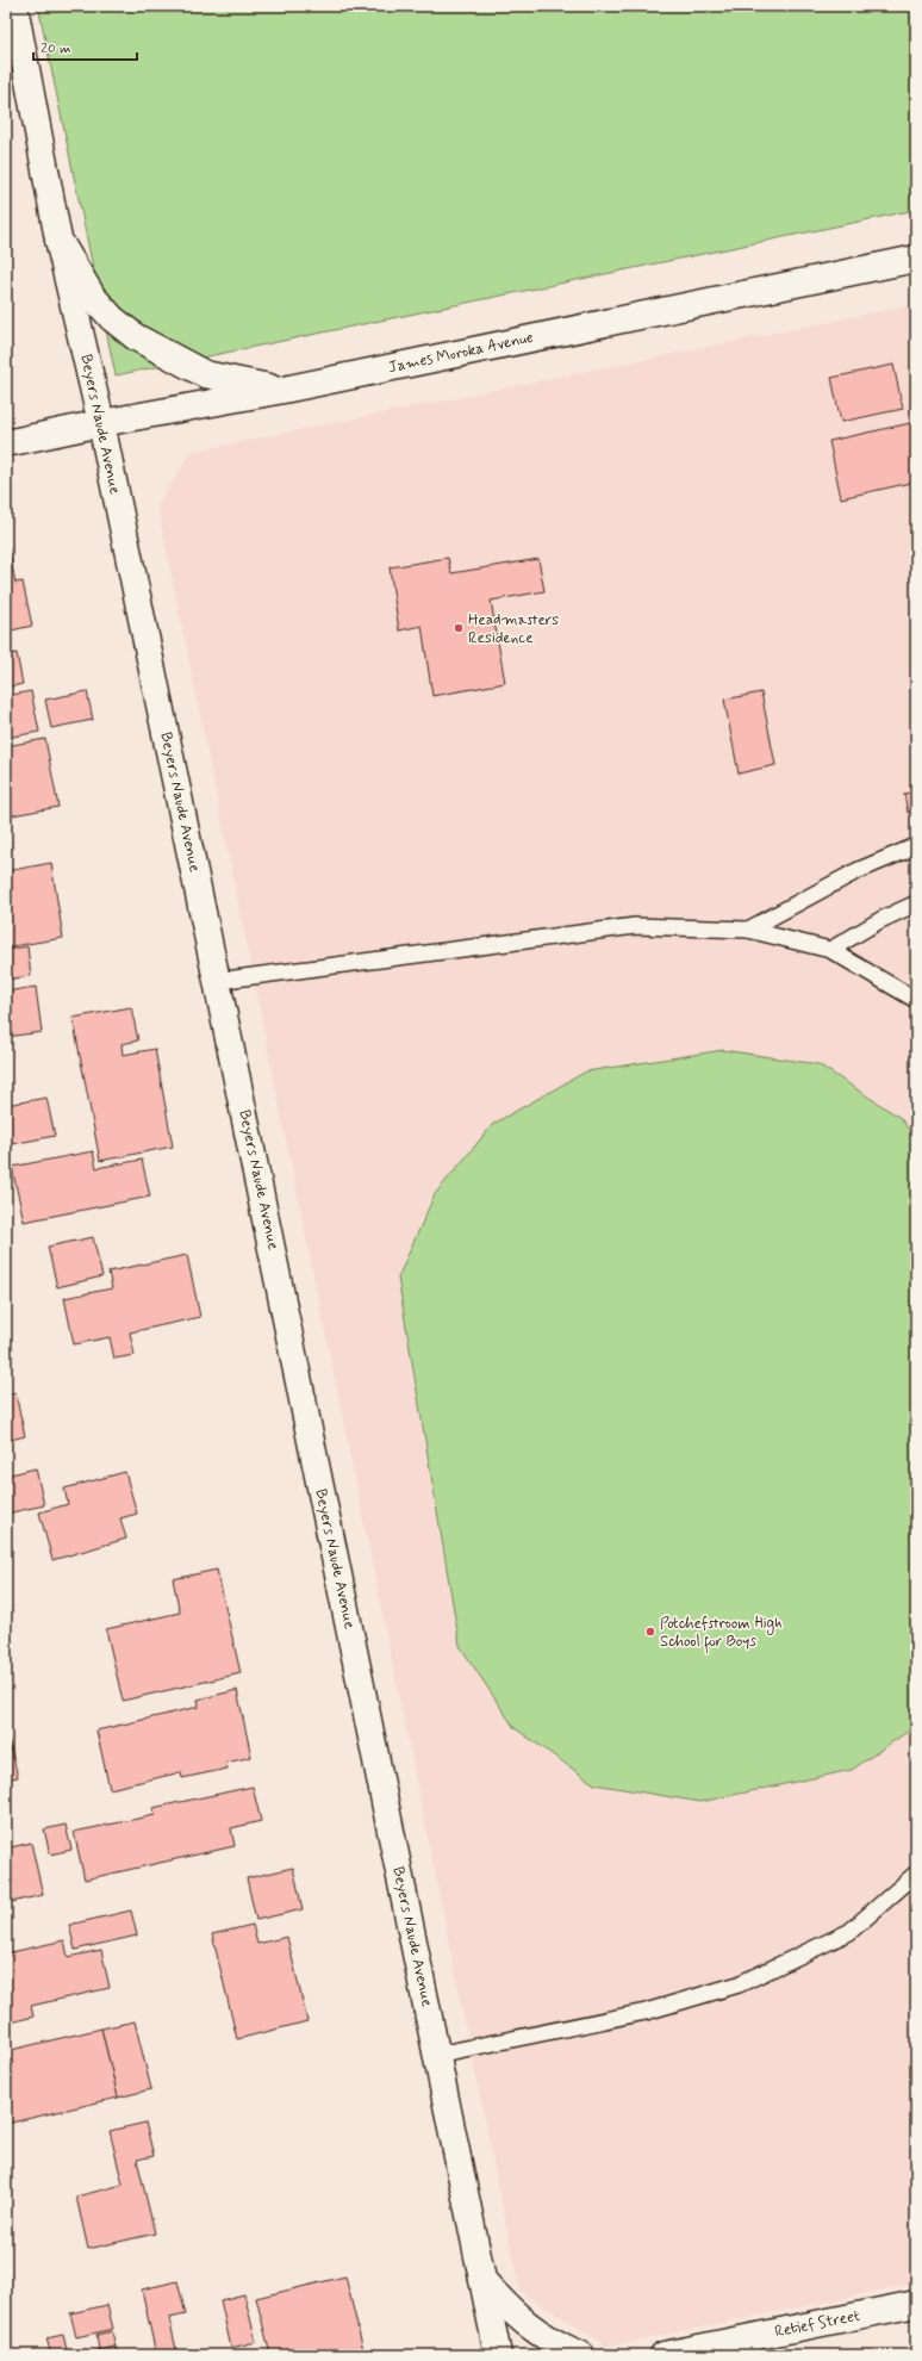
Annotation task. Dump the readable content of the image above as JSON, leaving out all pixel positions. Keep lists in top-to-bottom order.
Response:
{
  "streets": {
    "street": ["James Moroka Avenue", "Beyers Naude Avenue", "Retief Street"]
  },
  "crossings": [
    ["James Moroka Avenue", "Beyers Naude Avenue"]
  ],
  "places": ["Headmasters Residence", "Potchefstroom High School for Boys"],
  "scale_bar": "20 m"
}
